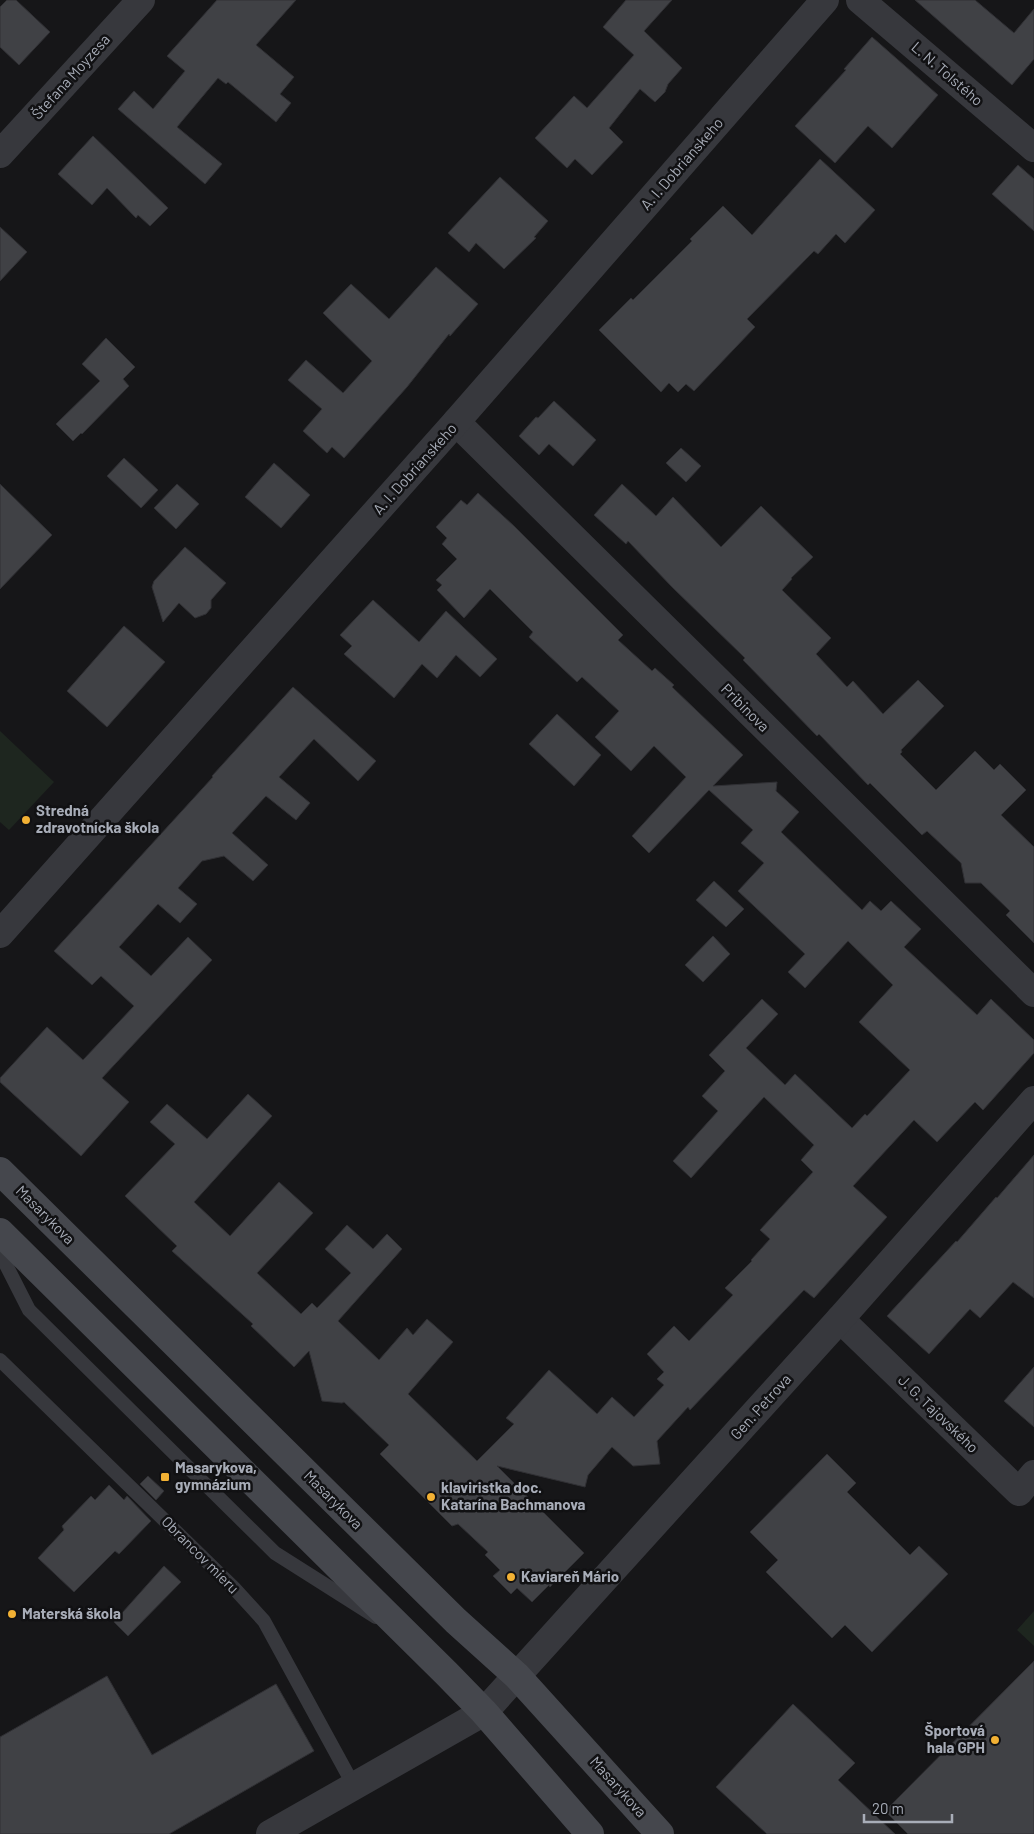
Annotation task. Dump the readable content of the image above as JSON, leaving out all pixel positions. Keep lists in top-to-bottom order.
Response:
{
  "streets": {
    "main road": ["Masarykova"],
    "street": [
      "L. N. Tolstého",
      "Štefana Moyzesa",
      "A. I. Dobrianskeho",
      "Pribinova",
      "Gen. Petrova",
      "J. G. Tajovského"
    ],
    "lane": ["Obrancov mieru"]
  },
  "crossings": [
    ["A. I. Dobrianskeho", "Pribinova"],
    ["Masarykova", "Gen. Petrova"],
    ["Gen. Petrova", "J. G. Tajovského"]
  ],
  "places": {
    "other": [
      "Stredná zdravotnícka škola",
      "klaviristka doc. Katarína Bachmanova",
      "Kaviareň Mário",
      "Materská škola",
      "Športová hala GPH"
    ],
    "transit": ["Masarykova, gymnázium"]
  },
  "scale_bar": "20 m"
}
